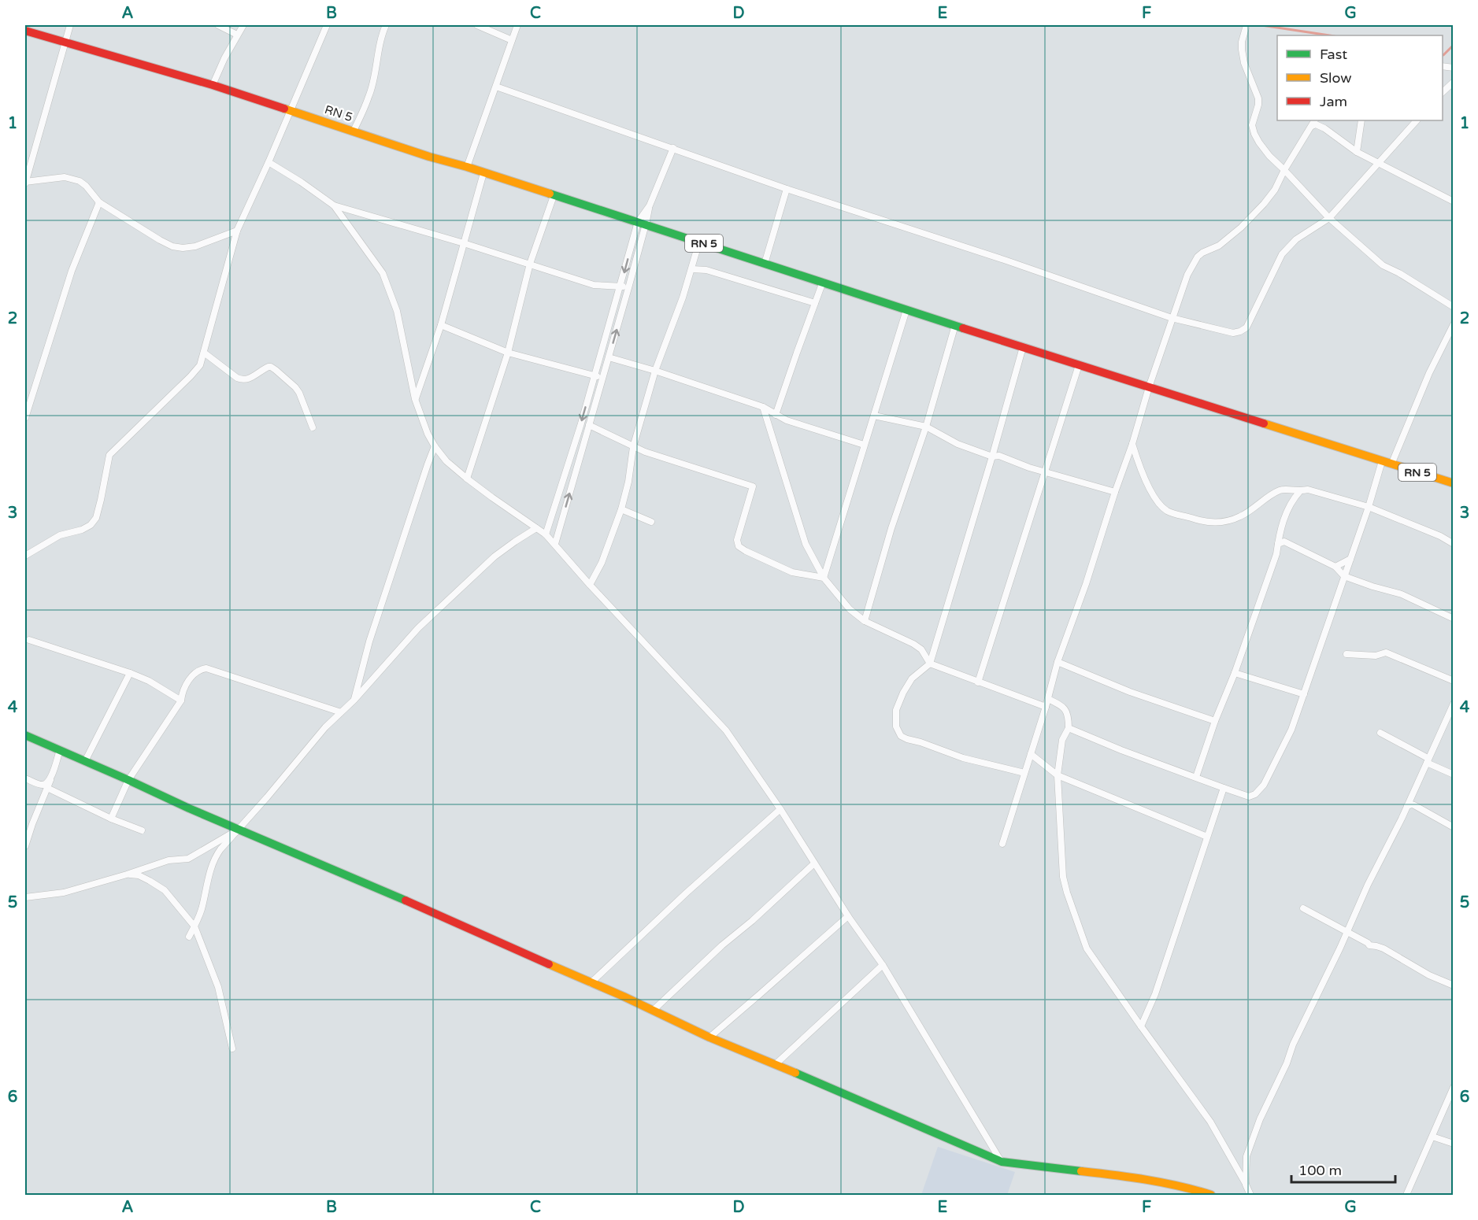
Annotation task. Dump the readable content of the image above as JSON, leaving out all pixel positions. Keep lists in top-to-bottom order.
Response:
{
  "streets": {
    "main road": ["RN 5"]
  },
  "legend": ["Fast", "Slow", "Jam"],
  "scale_bar": "100 m",
  "grid": {
    "columns": [
      "A",
      "B",
      "C",
      "D",
      "E",
      "F",
      "G"
    ],
    "rows": [
      "1",
      "2",
      "3",
      "4",
      "5",
      "6"
    ]
  }
}
